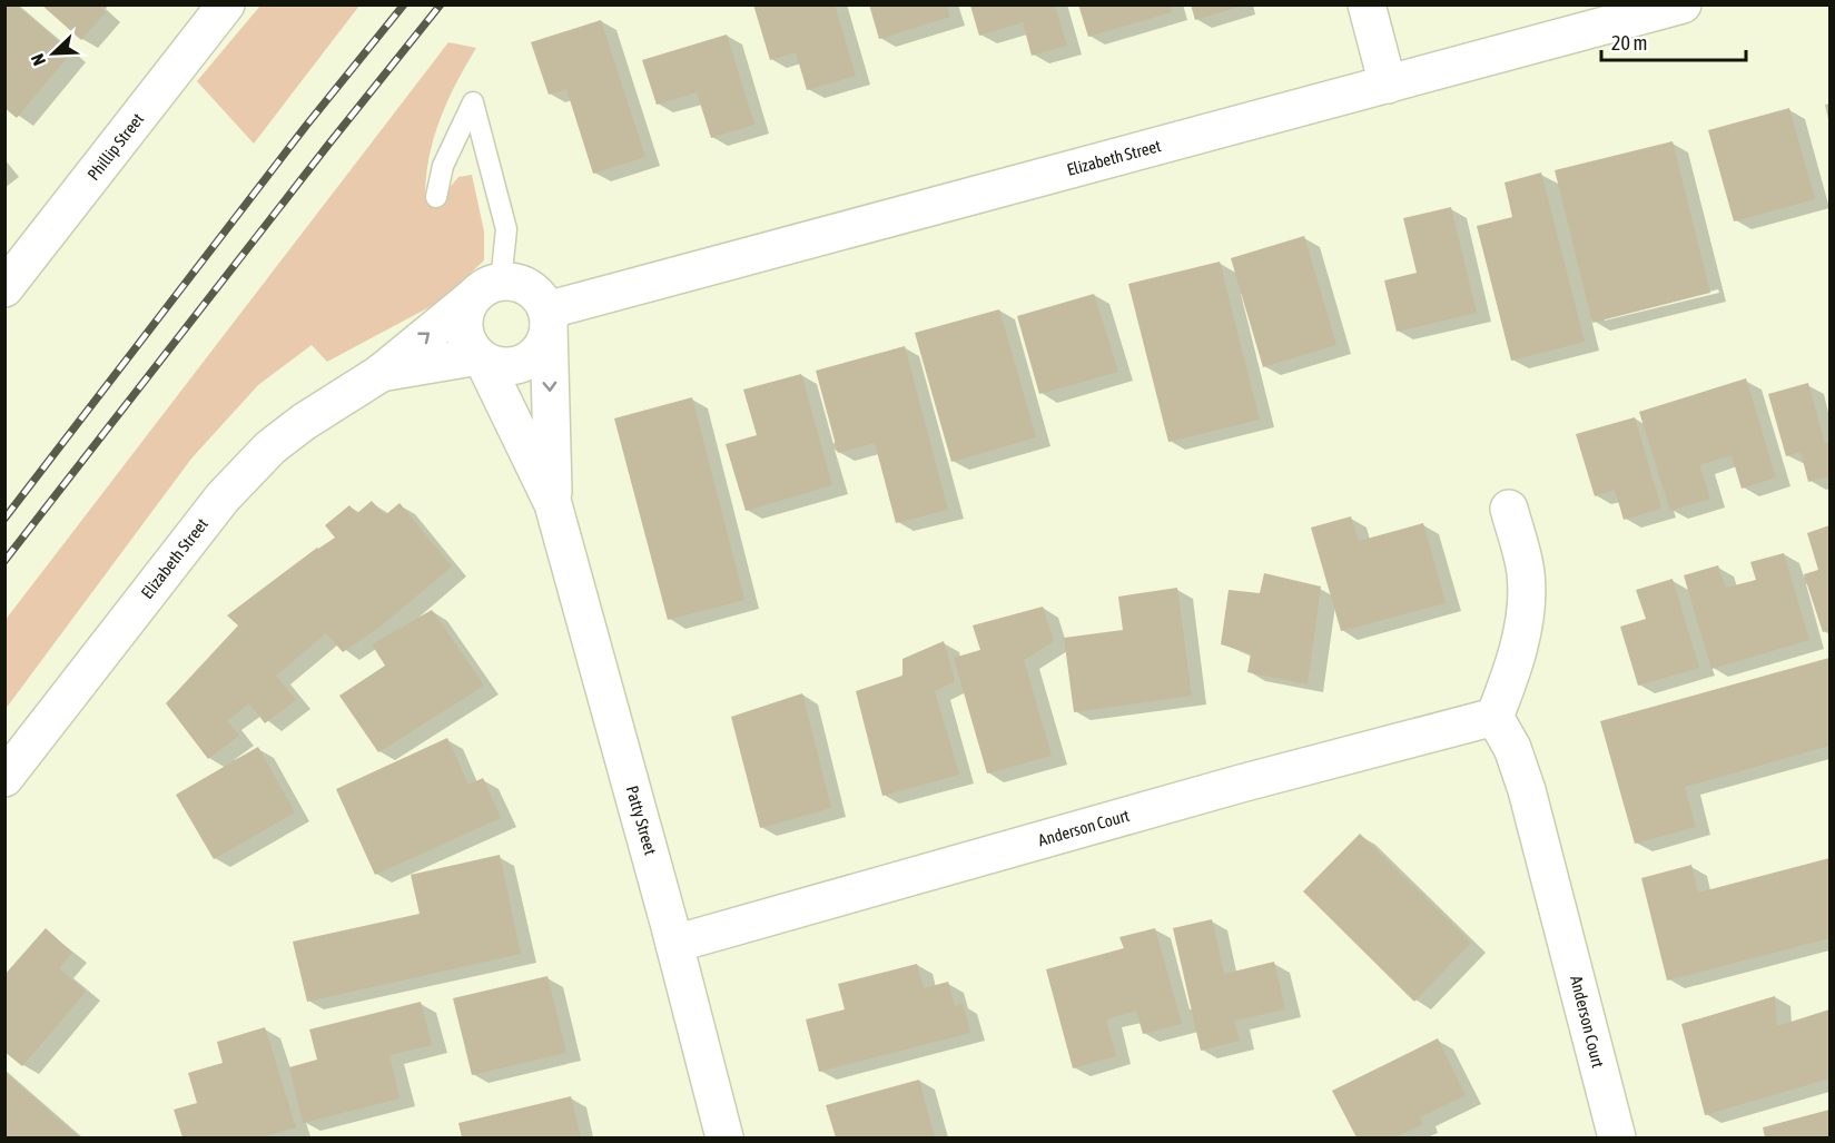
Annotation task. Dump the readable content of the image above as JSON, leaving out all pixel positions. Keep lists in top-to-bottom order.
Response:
{
  "streets": {
    "street": [
      "Phillip Street",
      "Elizabeth Street",
      "Patty Street",
      "Anderson Court"
    ]
  },
  "crossings": [
    ["Elizabeth Street", "Patty Street"],
    ["Patty Street", "Anderson Court"]
  ],
  "scale_bar": "20 m",
  "north": "bottom left"
}
